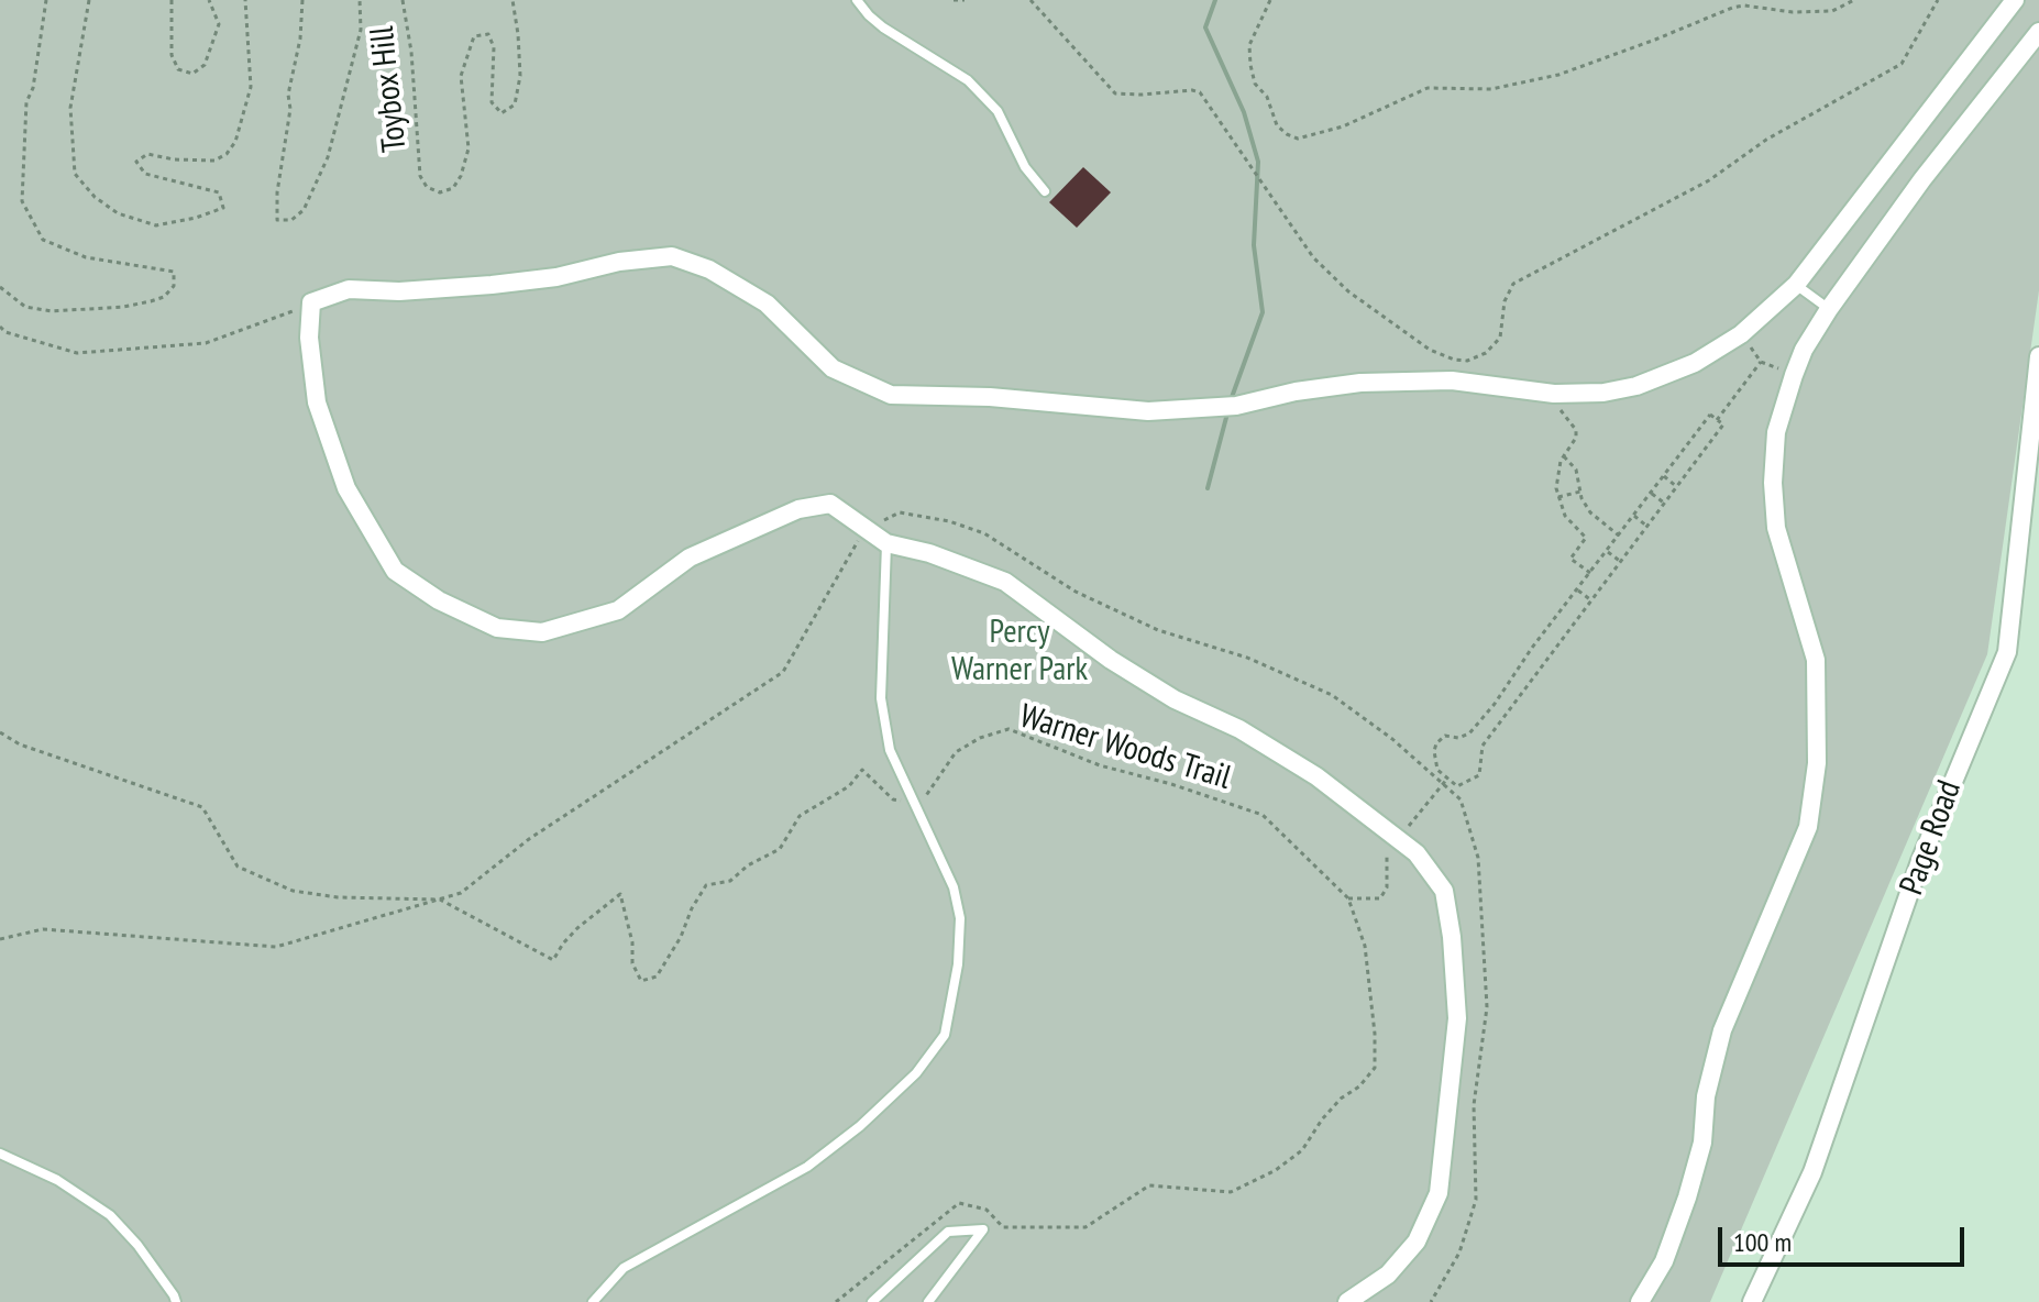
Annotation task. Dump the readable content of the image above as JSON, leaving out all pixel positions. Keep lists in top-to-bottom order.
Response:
{
  "streets": {
    "street": ["Page Road"],
    "path": ["Toybox Hill", "Warner Woods Trail"]
  },
  "parks": ["Percy Warner Park"],
  "scale_bar": "100 m"
}
